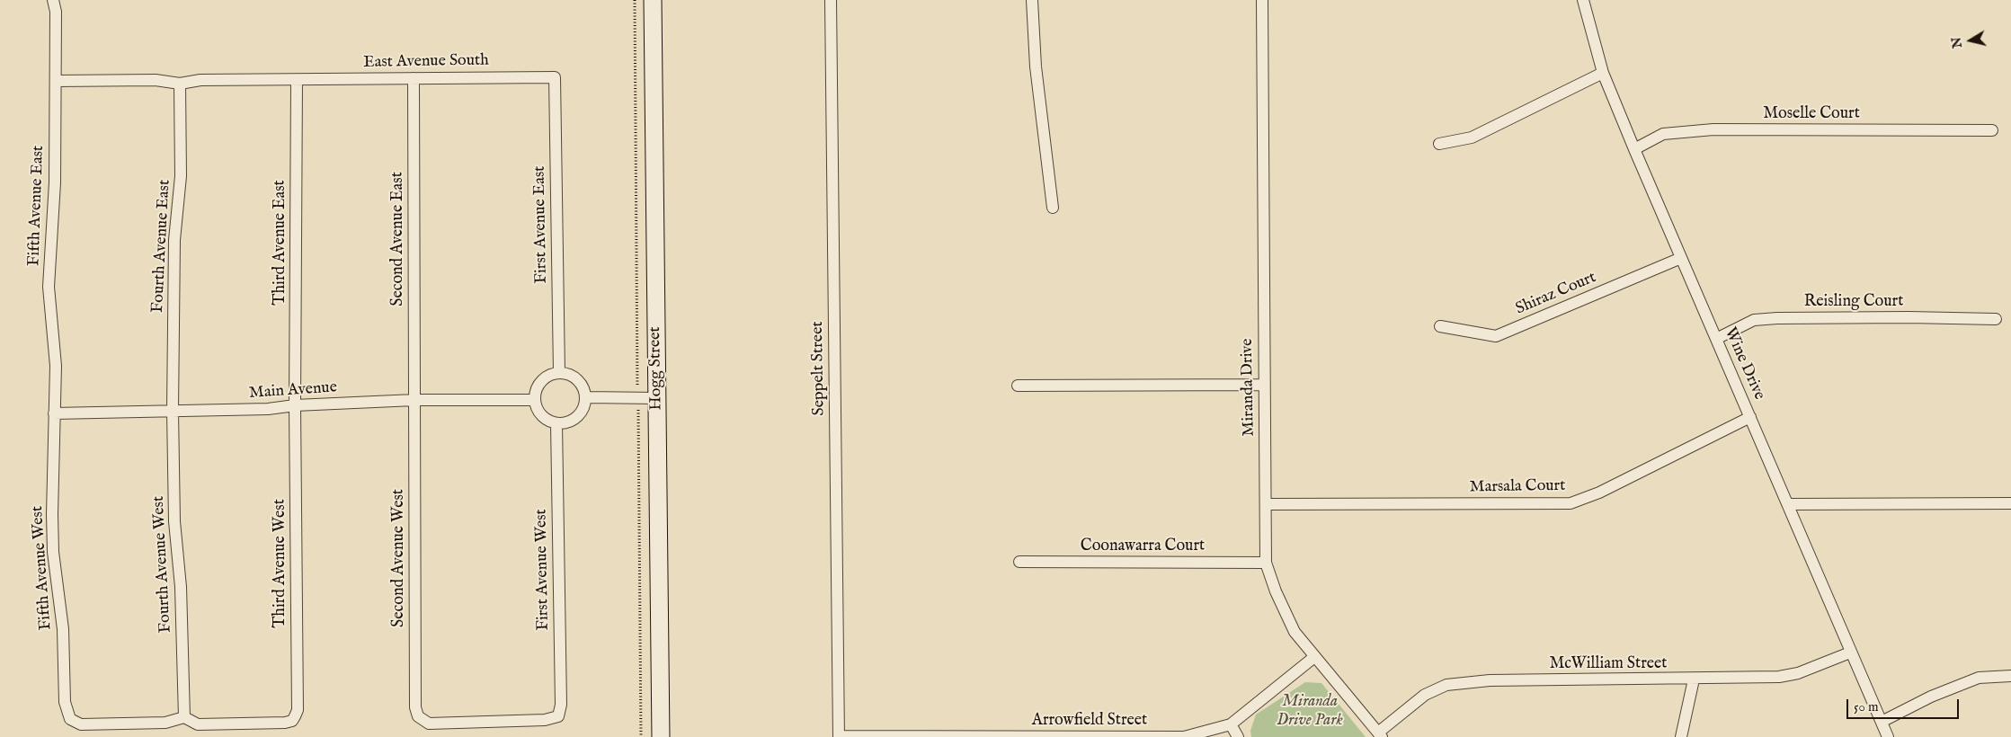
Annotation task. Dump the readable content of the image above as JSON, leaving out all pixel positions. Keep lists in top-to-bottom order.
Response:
{
  "streets": {
    "street": [
      "East Avenue South",
      "Moselle Court",
      "Fifth Avenue East",
      "First Avenue East",
      "Second Avenue East",
      "Third Avenue East",
      "Fourth Avenue East",
      "Shiraz Court",
      "Reisling Court",
      "Wine Drive",
      "Hogg Street",
      "Seppelt Street",
      "Miranda Drive",
      "Main Avenue",
      "Marsala Court",
      "Coonawarra Court",
      "Second Avenue West",
      "Third Avenue West",
      "Fourth Avenue West",
      "Fifth Avenue West",
      "First Avenue West",
      "McWilliam Street",
      "Arrowfield Street"
    ]
  },
  "crossings": [
    ["East Avenue South", "Fifth Avenue East"],
    ["East Avenue South", "First Avenue East"],
    ["East Avenue South", "Second Avenue East"],
    ["East Avenue South", "Third Avenue East"],
    ["East Avenue South", "Fourth Avenue East"],
    ["Moselle Court", "Wine Drive"],
    ["Fifth Avenue East", "Main Avenue"],
    ["Fifth Avenue East", "Fifth Avenue West"],
    ["First Avenue East", "Main Avenue"],
    ["First Avenue East", "First Avenue West"],
    ["Second Avenue East", "Main Avenue"],
    ["Second Avenue East", "Second Avenue West"],
    ["Third Avenue East", "Main Avenue"],
    ["Third Avenue East", "Third Avenue West"],
    ["Fourth Avenue East", "Main Avenue"],
    ["Fourth Avenue East", "Fourth Avenue West"],
    ["Shiraz Court", "Wine Drive"],
    ["Reisling Court", "Wine Drive"],
    ["Wine Drive", "Marsala Court"],
    ["Wine Drive", "McWilliam Street"],
    ["Seppelt Street", "Arrowfield Street"],
    ["Miranda Drive", "Marsala Court"],
    ["Miranda Drive", "Coonawarra Court"],
    ["Miranda Drive", "McWilliam Street"],
    ["Miranda Drive", "Arrowfield Street"],
    ["Main Avenue", "Second Avenue West"],
    ["Main Avenue", "Third Avenue West"],
    ["Main Avenue", "Fourth Avenue West"],
    ["Main Avenue", "Fifth Avenue West"],
    ["Main Avenue", "First Avenue West"],
    ["Second Avenue West", "First Avenue West"],
    ["Third Avenue West", "Fourth Avenue West"],
    ["Third Avenue West", "Fifth Avenue West"],
    ["Fourth Avenue West", "Fifth Avenue West"]
  ],
  "parks": ["Miranda Drive Park"],
  "scale_bar": "50 m",
  "north": "left"
}
